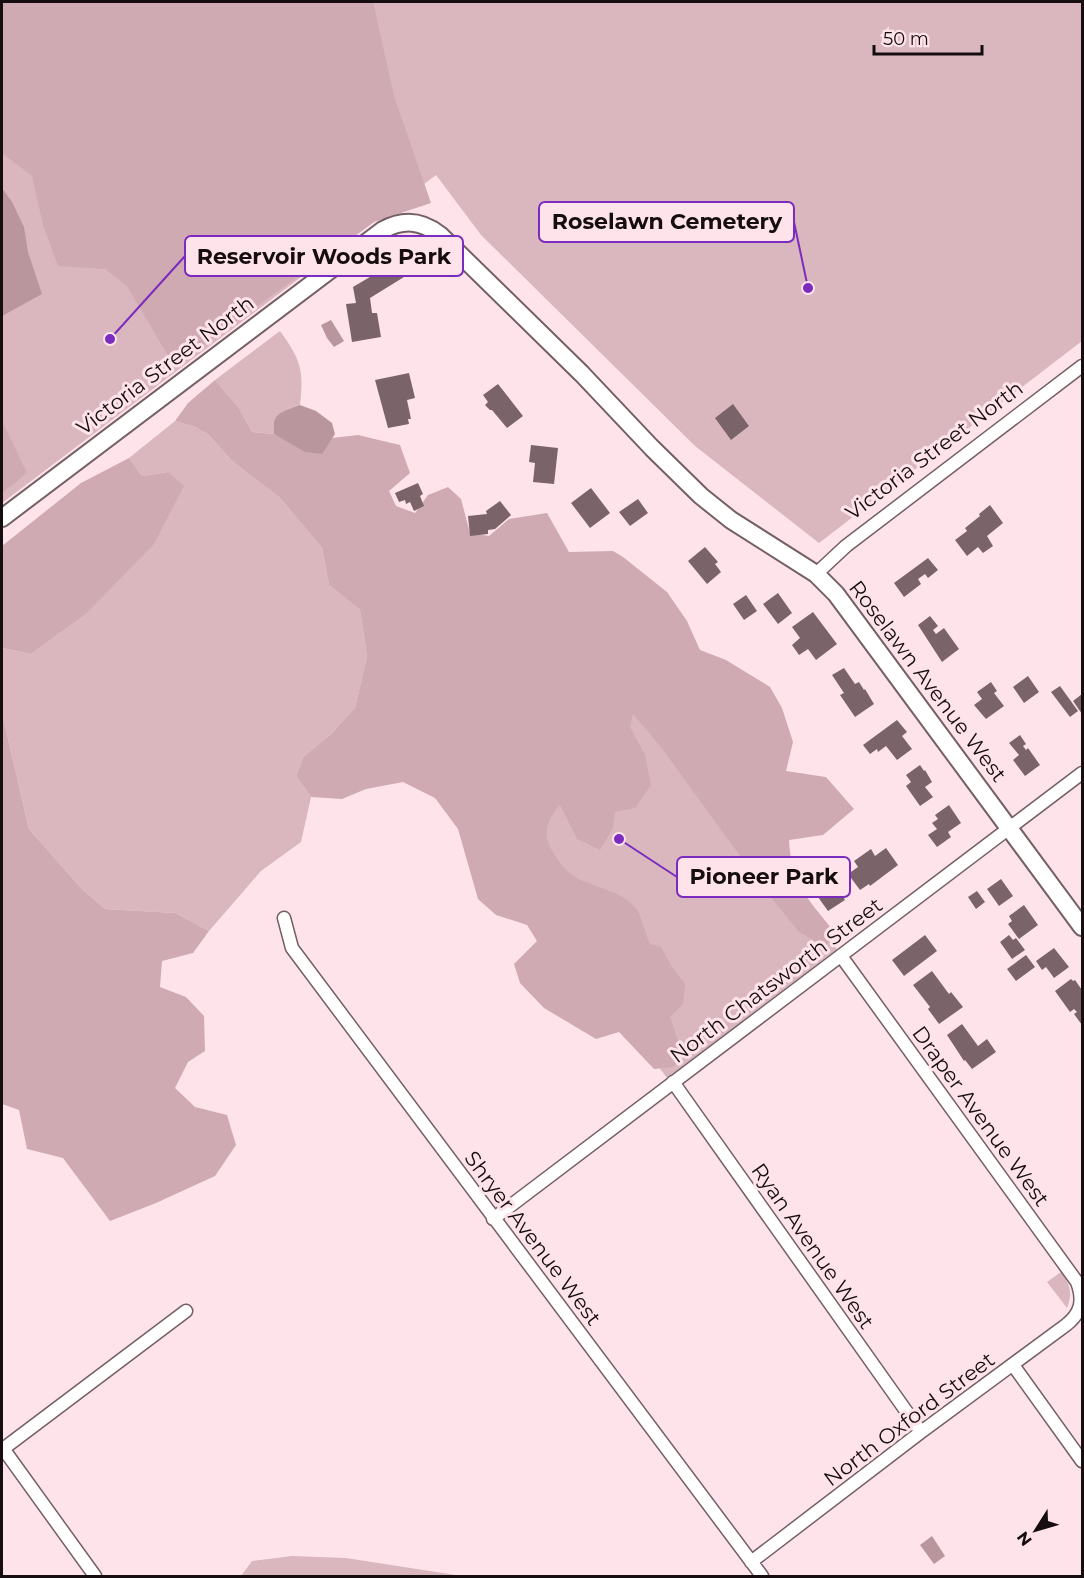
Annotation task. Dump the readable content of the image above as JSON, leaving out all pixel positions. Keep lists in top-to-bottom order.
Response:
{
  "streets": {
    "street": [
      "Victoria Street North",
      "Roselawn Avenue West",
      "North Chatsworth Street",
      "Draper Avenue West",
      "Shryer Avenue West",
      "Ryan Avenue West",
      "North Oxford Street"
    ]
  },
  "crossings": [
    ["Victoria Street North", "Roselawn Avenue West"],
    ["Roselawn Avenue West", "North Chatsworth Street"],
    ["North Chatsworth Street", "Draper Avenue West"],
    ["North Chatsworth Street", "Shryer Avenue West"],
    ["North Chatsworth Street", "Ryan Avenue West"],
    ["Draper Avenue West", "North Oxford Street"],
    ["Shryer Avenue West", "North Oxford Street"],
    ["Ryan Avenue West", "North Oxford Street"]
  ],
  "places": ["Roselawn Cemetery", "Reservoir Woods Park", "Pioneer Park"],
  "scale_bar": "50 m",
  "north": "bottom left"
}
